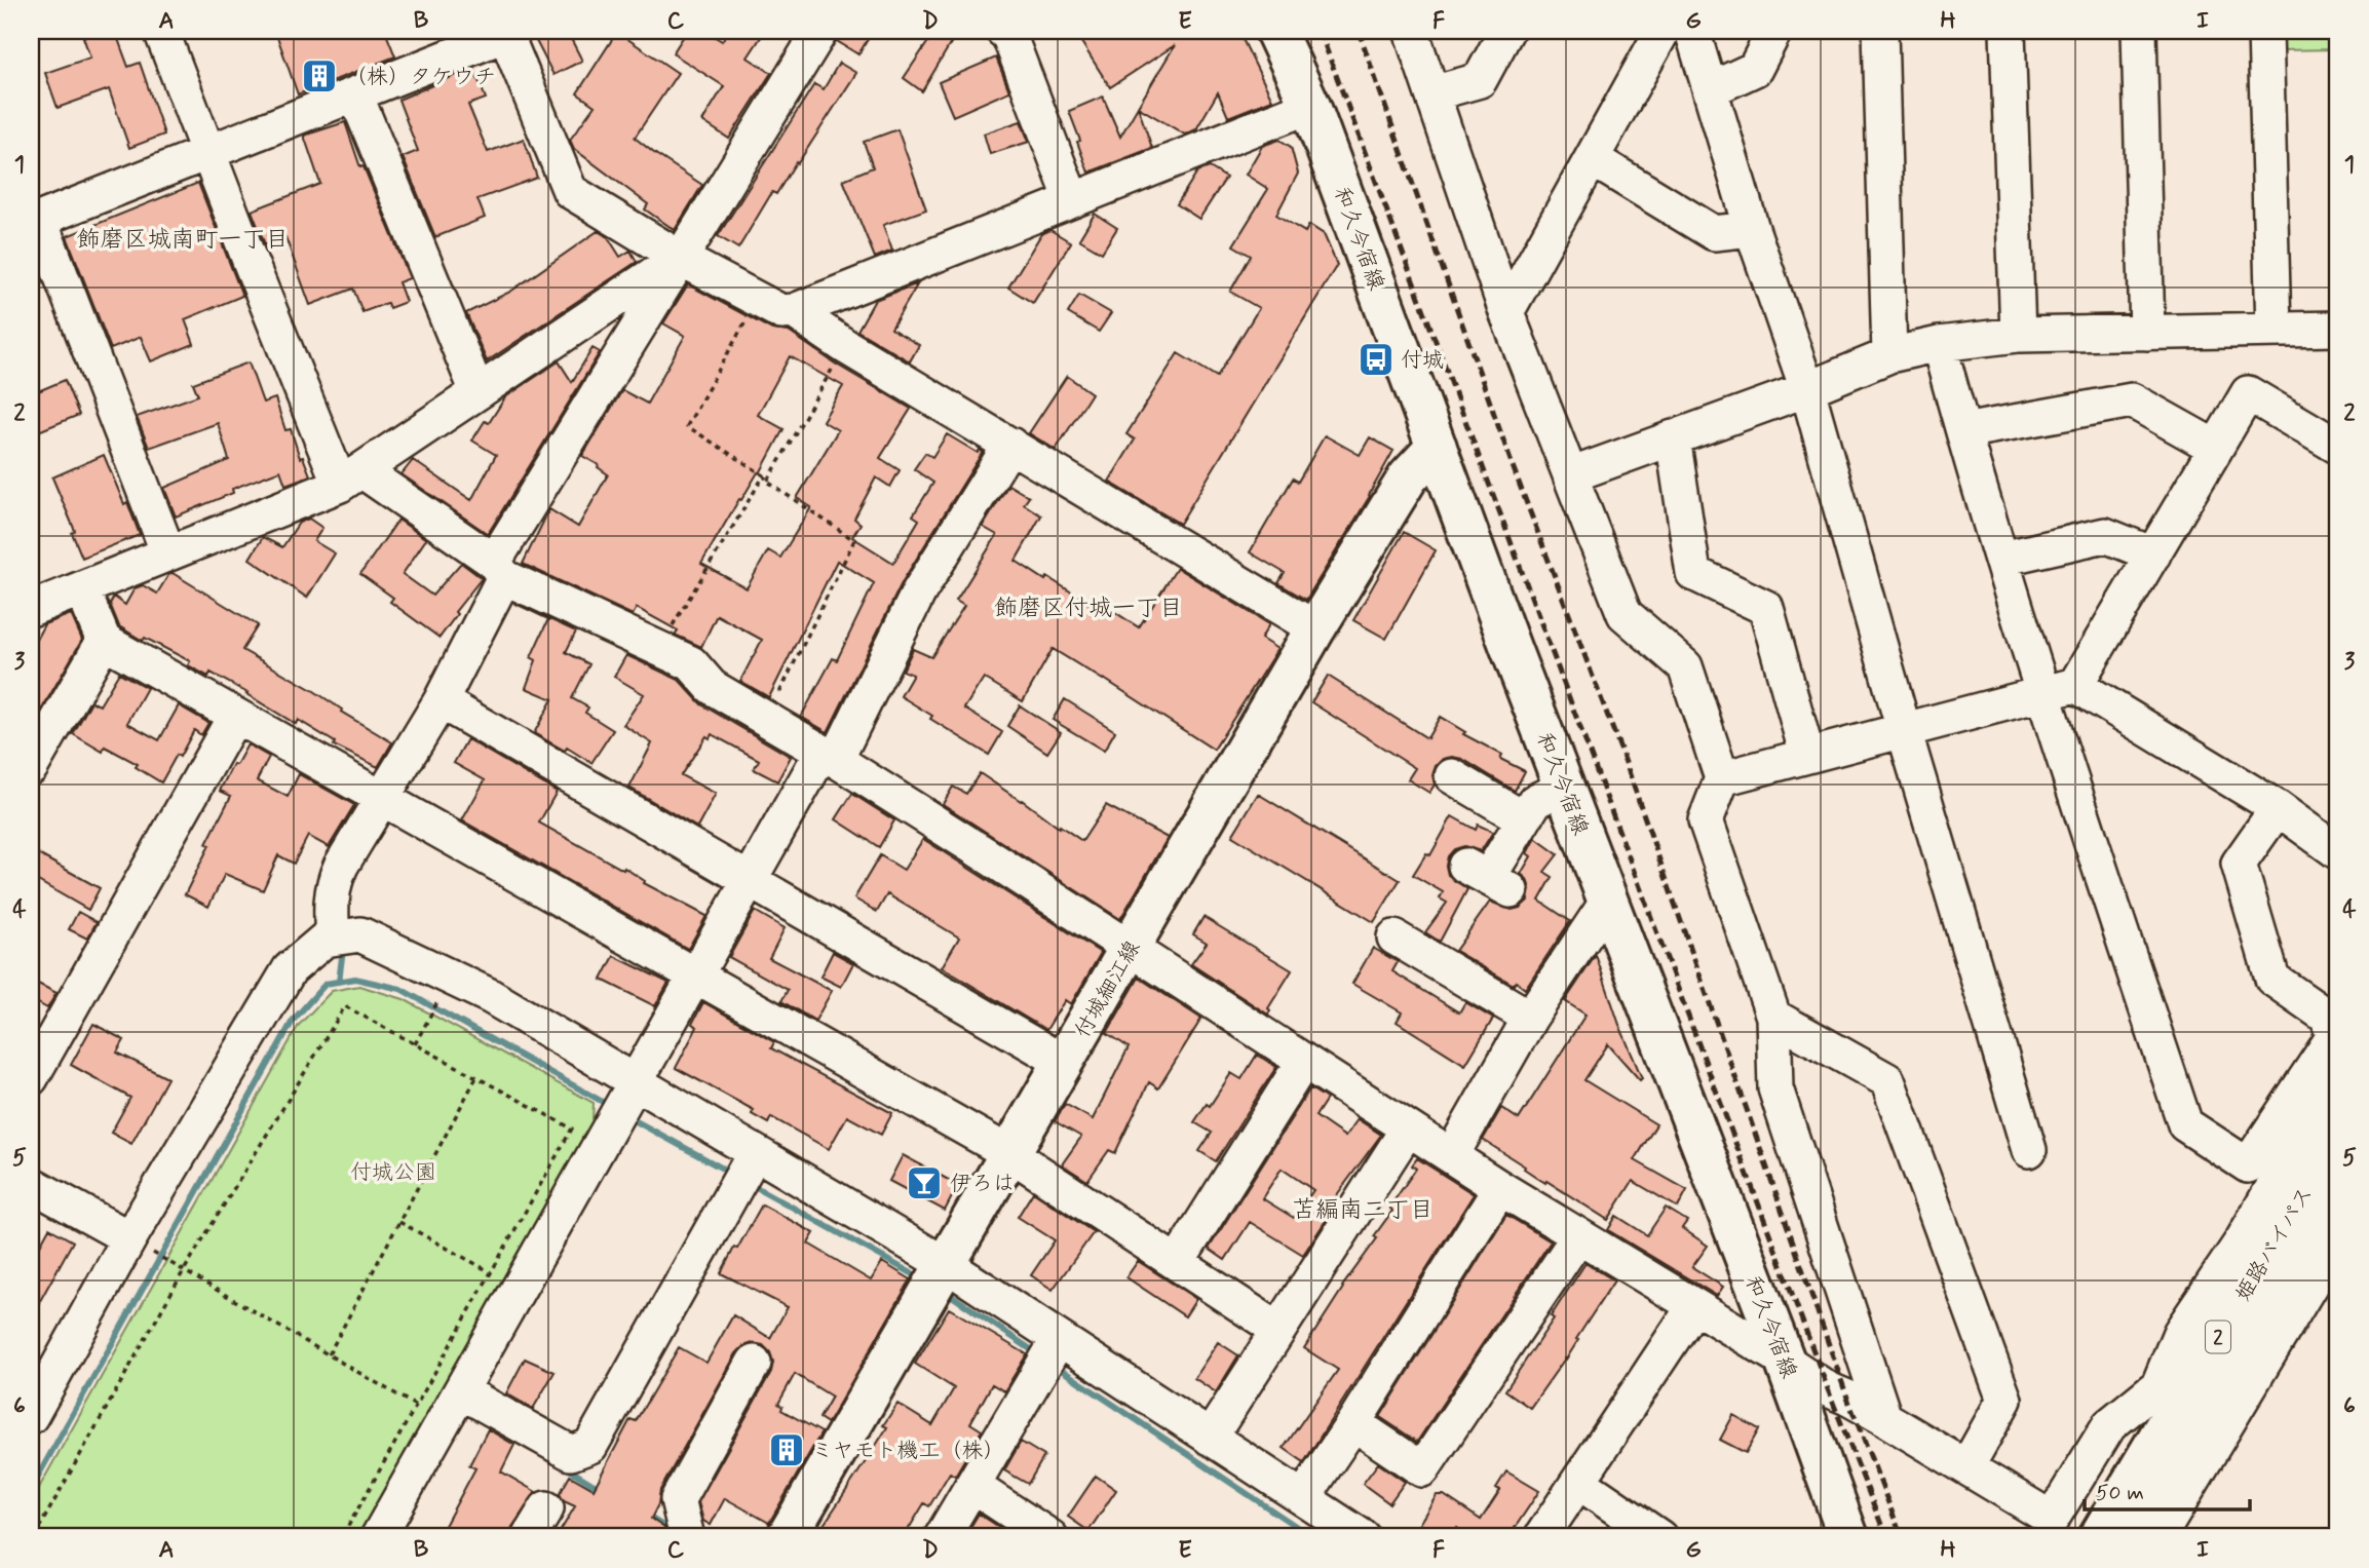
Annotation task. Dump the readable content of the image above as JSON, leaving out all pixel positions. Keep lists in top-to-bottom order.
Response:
{
  "streets": {
    "main road": [
      "和久今宿線",
      "付城細江線",
      "姫路バイパス",
      "2"
    ]
  },
  "crossings": [
    ["和久今宿線", "付城細江線"]
  ],
  "districts": ["飾磨区城南町一丁目", "飾磨区付城一丁目", "苫編南二丁目"],
  "parks": ["付城公園"],
  "places": {
    "building": ["（株）タケウチ", "ミヤモト機工（株）"],
    "bus stop": ["付城"],
    "bar": ["伊ろは"]
  },
  "scale_bar": "50 m",
  "grid": {
    "columns": [
      "A",
      "B",
      "C",
      "D",
      "E",
      "F",
      "G",
      "H",
      "I"
    ],
    "rows": [
      "1",
      "2",
      "3",
      "4",
      "5",
      "6"
    ]
  }
}
